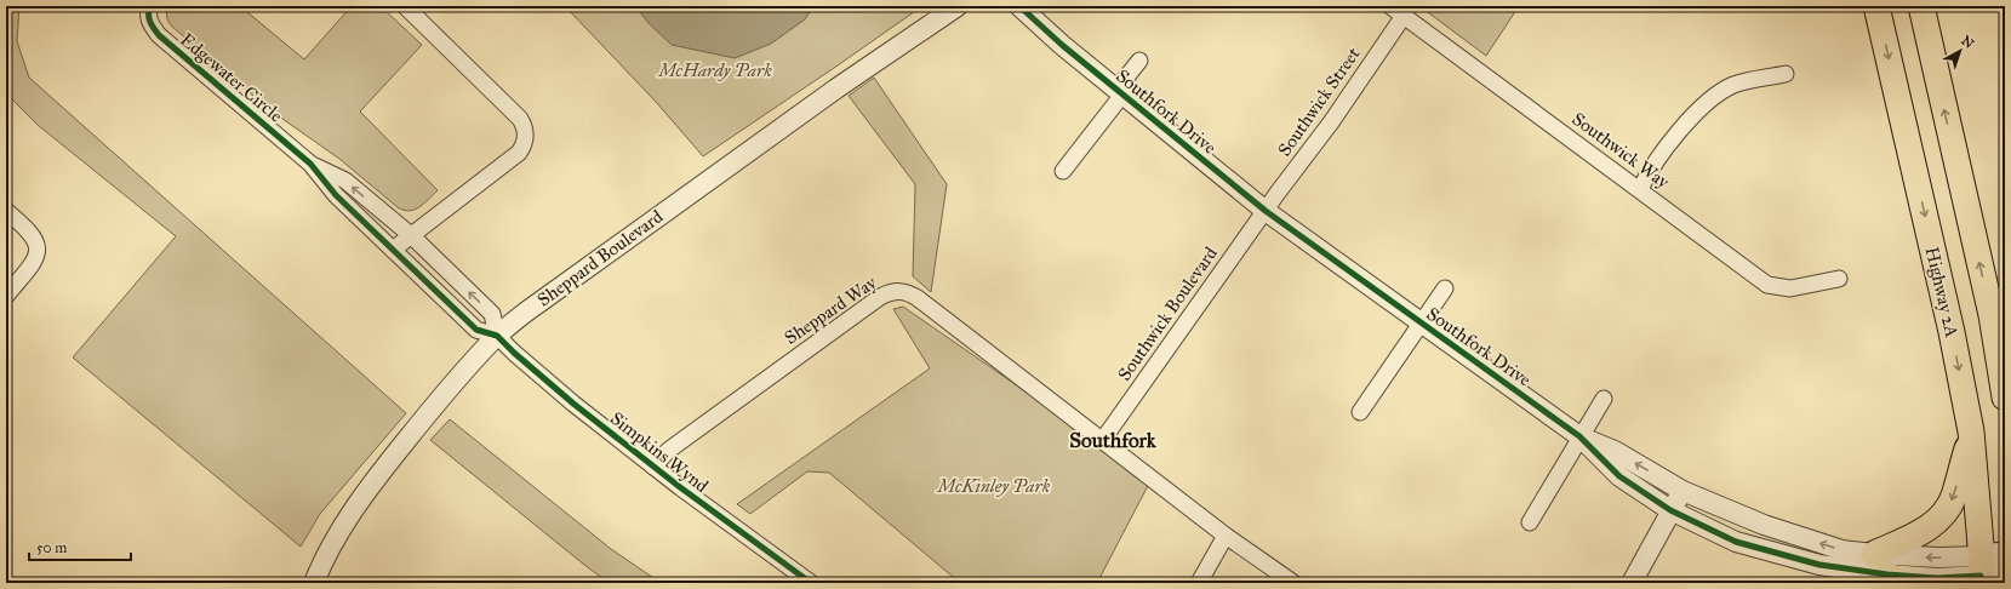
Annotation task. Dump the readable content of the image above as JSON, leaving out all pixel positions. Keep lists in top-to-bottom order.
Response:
{
  "streets": {
    "main road": ["Highway 2A"],
    "street": [
      "Edgewater Circle",
      "Southwick Street",
      "Southfork Drive",
      "Southwick Way",
      "Sheppard Boulevard",
      "Sheppard Way",
      "Southwick Boulevard",
      "Simpkins Wynd"
    ]
  },
  "crossings": [
    ["Southwick Street", "Southfork Drive"],
    ["Southwick Street", "Southwick Way"],
    ["Southwick Street", "Southwick Boulevard"],
    ["Southfork Drive", "Highway 2A"],
    ["Southfork Drive", "Southwick Boulevard"],
    ["Sheppard Boulevard", "Simpkins Wynd"],
    ["Sheppard Way", "Southwick Boulevard"],
    ["Sheppard Way", "Simpkins Wynd"]
  ],
  "districts": ["Southfork"],
  "parks": ["McHardy Park", "McKinley Park"],
  "scale_bar": "50 m",
  "north": "top right"
}
